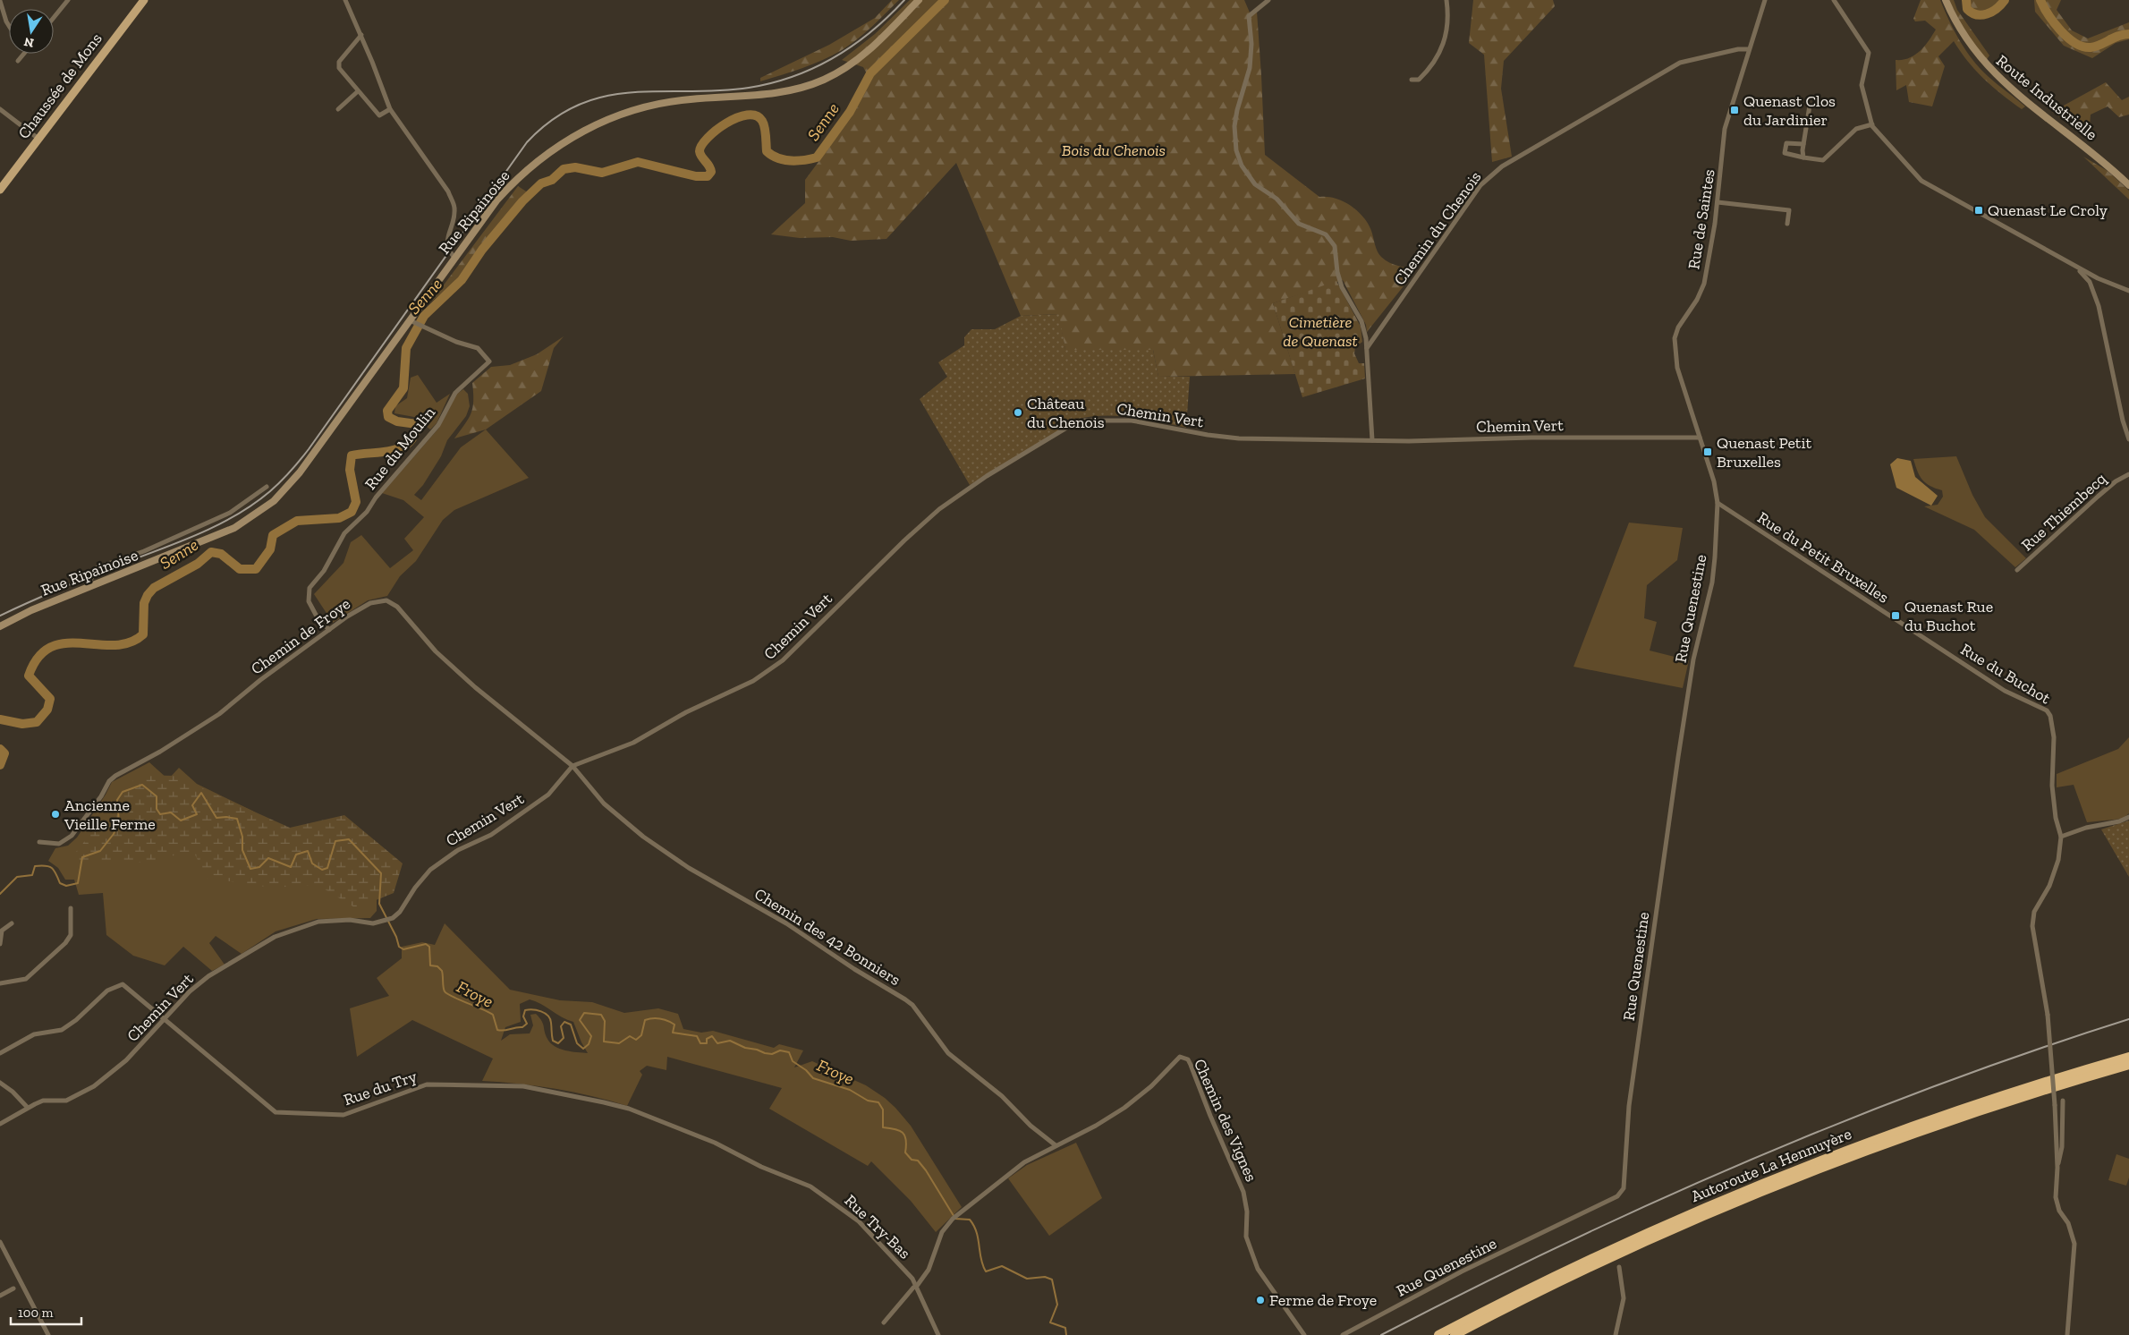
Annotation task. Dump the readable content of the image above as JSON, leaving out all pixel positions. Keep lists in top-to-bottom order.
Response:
{
  "streets": {
    "highway": ["Autoroute La Hennuyère"],
    "main road": ["Chaussée de Mons"],
    "street": [
      "Route Industrielle",
      "Rue Ripainoise",
      "Rue de Saintes",
      "Chemin du Chenois",
      "Chemin Vert",
      "Rue du Moulin",
      "Rue Thiembecq",
      "Rue du Petit Bruxelles",
      "Rue Quenestine",
      "Chemin de Froye",
      "Rue du Buchot",
      "Chemin des 42 Bonniers",
      "Rue du Try",
      "Chemin des Vignes",
      "Rue Try-Bas"
    ]
  },
  "crossings": [
    ["Rue Ripainoise", "Rue du Moulin"],
    ["Rue de Saintes", "Chemin du Chenois"],
    ["Rue de Saintes", "Chemin Vert"],
    ["Rue de Saintes", "Rue Quenestine"],
    ["Chemin Vert", "Rue Quenestine"],
    ["Chemin Vert", "Chemin de Froye"],
    ["Chemin Vert", "Chemin des 42 Bonniers"],
    ["Chemin Vert", "Rue du Try"],
    ["Rue du Moulin", "Chemin de Froye"],
    ["Rue du Petit Bruxelles", "Rue Quenestine"],
    ["Rue du Petit Bruxelles", "Rue du Buchot"],
    ["Chemin de Froye", "Chemin des 42 Bonniers"],
    ["Chemin des 42 Bonniers", "Chemin des Vignes"],
    ["Chemin des 42 Bonniers", "Rue Try-Bas"],
    ["Rue du Try", "Rue Try-Bas"],
    ["Chemin des Vignes", "Rue Try-Bas"]
  ],
  "water": ["Senne", "Froye"],
  "parks": ["Bois du Chenois", "Cimetière de Quenast"],
  "places": {
    "transit": [
      "Quenast Clos du Jardinier",
      "Quenast Le Croly",
      "Quenast Petit Bruxelles",
      "Quenast Rue du Buchot"
    ],
    "other": ["Château du Chenois", "Ancienne Vieille Ferme", "Ferme de Froye"]
  },
  "scale_bar": "100 m",
  "north": "bottom"
}
